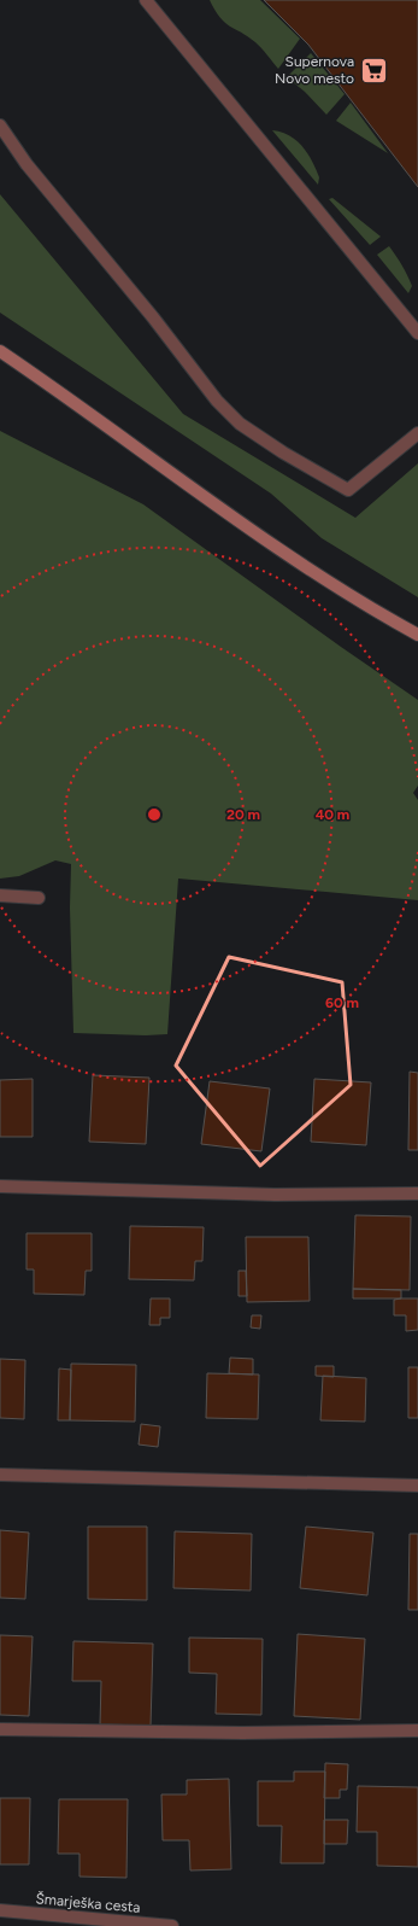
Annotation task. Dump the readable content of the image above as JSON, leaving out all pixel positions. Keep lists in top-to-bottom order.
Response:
{
  "streets": {
    "street": ["Šmarješka cesta"]
  },
  "places": {
    "supermarket": ["Supernova Novo mesto"]
  },
  "rings": ["20 m", "40 m", "60 m"]
}
